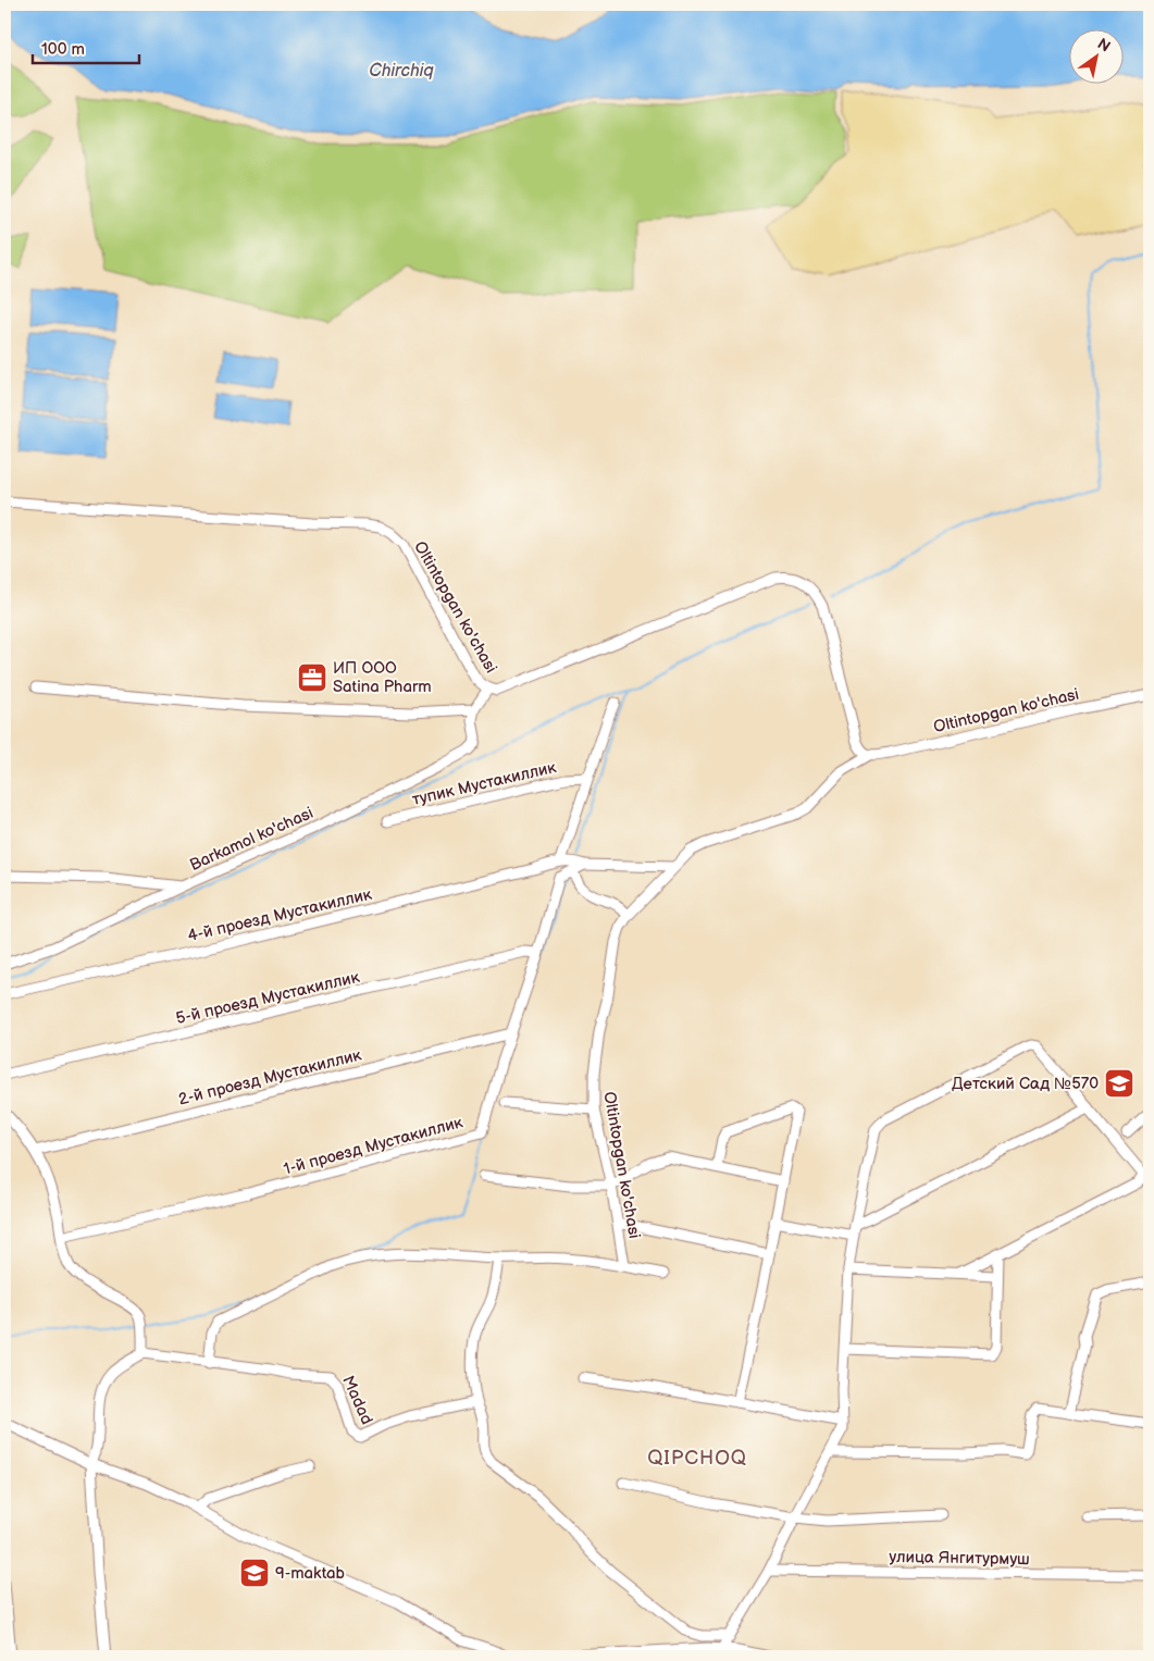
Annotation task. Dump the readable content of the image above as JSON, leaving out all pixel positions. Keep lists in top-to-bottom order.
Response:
{
  "streets": {
    "street": [
      "Oltintopgan ko'chasi",
      "тупик Мустакиллик",
      "Barkamol ko'chasi",
      "4-й проезд Мустакиллик",
      "5-й проезд Мустакиллик",
      "2-й проезд Мустакиллик",
      "1-й проезд Мустакиллик",
      "Madad",
      "улица Янгитурмуш"
    ]
  },
  "crossings": [
    ["5-й проезд Мустакиллик", "1-й проезд Мустакиллик"],
    ["2-й проезд Мустакиллик", "1-й проезд Мустакиллик"]
  ],
  "districts": ["QIPCHOQ"],
  "water": ["Chirchiq"],
  "places": {
    "office": ["ИП ООО Satina Pharm"],
    "school or university": ["Детский Сад №570", "9-maktab"]
  },
  "scale_bar": "100 m",
  "north": "top right"
}
